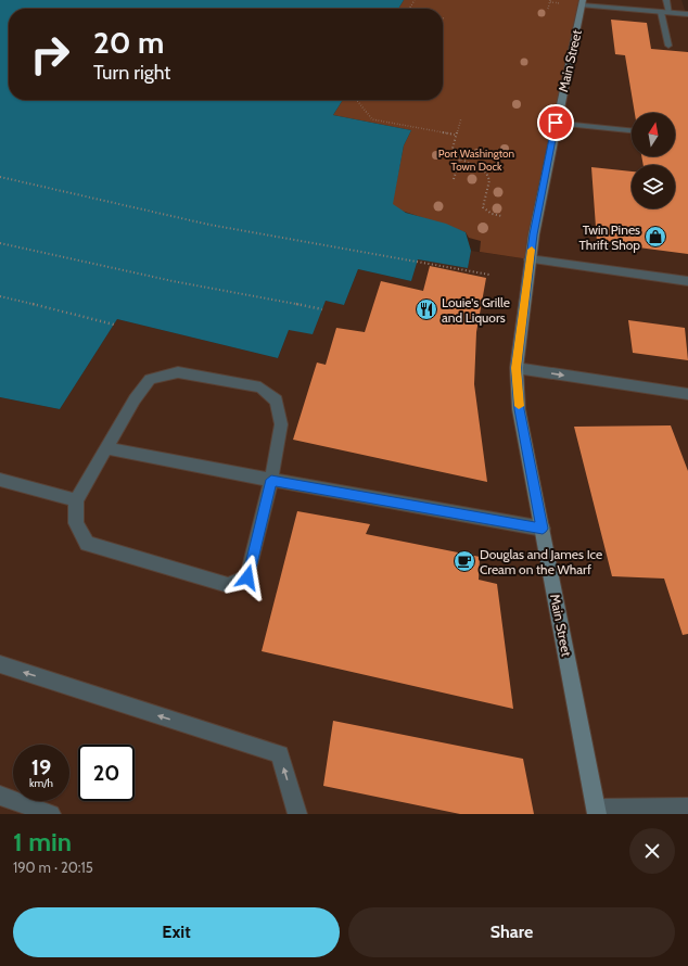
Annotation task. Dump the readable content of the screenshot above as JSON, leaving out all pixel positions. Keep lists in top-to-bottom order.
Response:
{
  "streets": {
    "main road": ["Main Street"]
  },
  "parks": ["Port Washington Town Dock"],
  "places": {
    "shop": ["Twin Pines Thrift Shop"],
    "restaurant": ["Louie's Grille and Liquors"],
    "cafe": ["Douglas and James Ice Cream on the Wharf"]
  },
  "north": "top",
  "page": {
    "turn": ["20 m", "Turn right"],
    "speed": "19 km/h",
    "limit": "20",
    "heading": ["1 min", "190 m · 20:15"],
    "buttons": ["Exit", "Share"]
  }
}
